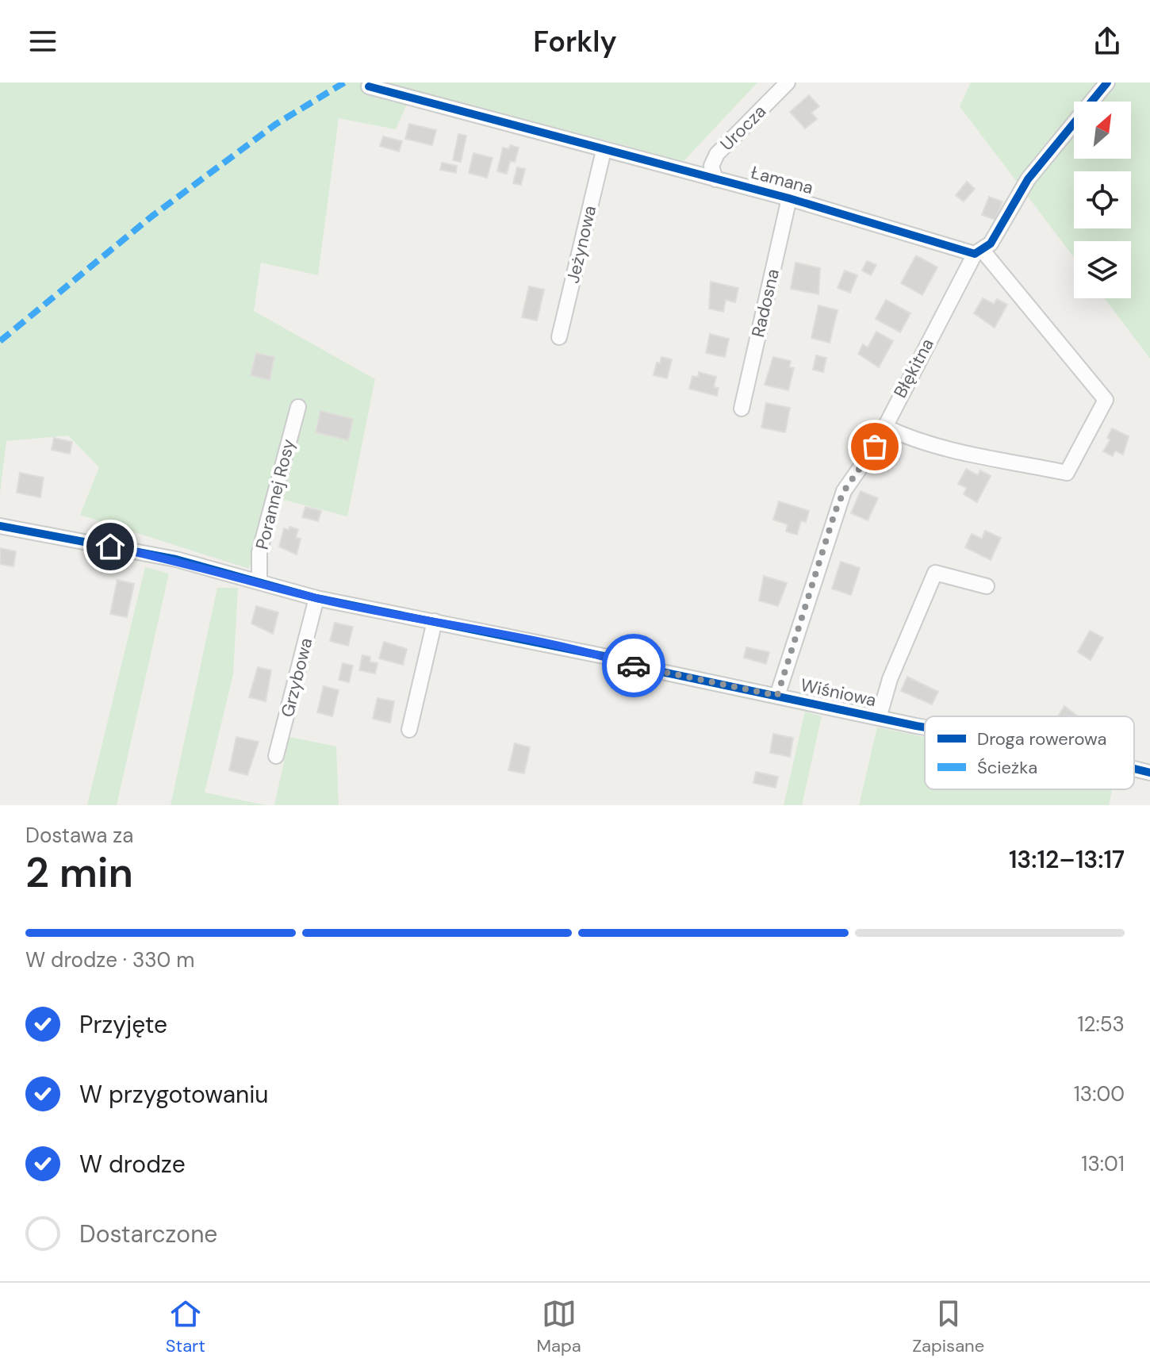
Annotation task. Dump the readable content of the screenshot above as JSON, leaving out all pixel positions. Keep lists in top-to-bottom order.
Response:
{
  "streets": {
    "street": [
      "Urocza",
      "Łamana",
      "Jeżynowa",
      "Radosna",
      "Błękitna",
      "Porannej Rosy",
      "Grzybowa",
      "Wiśniowa"
    ]
  },
  "crossings": [
    ["Urocza", "Łamana"],
    ["Łamana", "Jeżynowa"],
    ["Łamana", "Radosna"],
    ["Łamana", "Błękitna"],
    ["Błękitna", "Wiśniowa"],
    ["Porannej Rosy", "Wiśniowa"],
    ["Grzybowa", "Wiśniowa"]
  ],
  "legend": ["Droga rowerowa", "Ścieżka"],
  "north": "top right",
  "page": {
    "header": "Forkly",
    "heading": ["2 min", "Dostawa za", "13:12–13:17"],
    "bar": "W drodze · 330 m",
    "list": [
      ["Przyjęte", "12:53"],
      ["W przygotowaniu", "13:00"],
      ["W drodze", "13:01"],
      "Dostarczone"
    ],
    "tabs": ["Start", "Mapa", "Zapisane"]
  }
}
